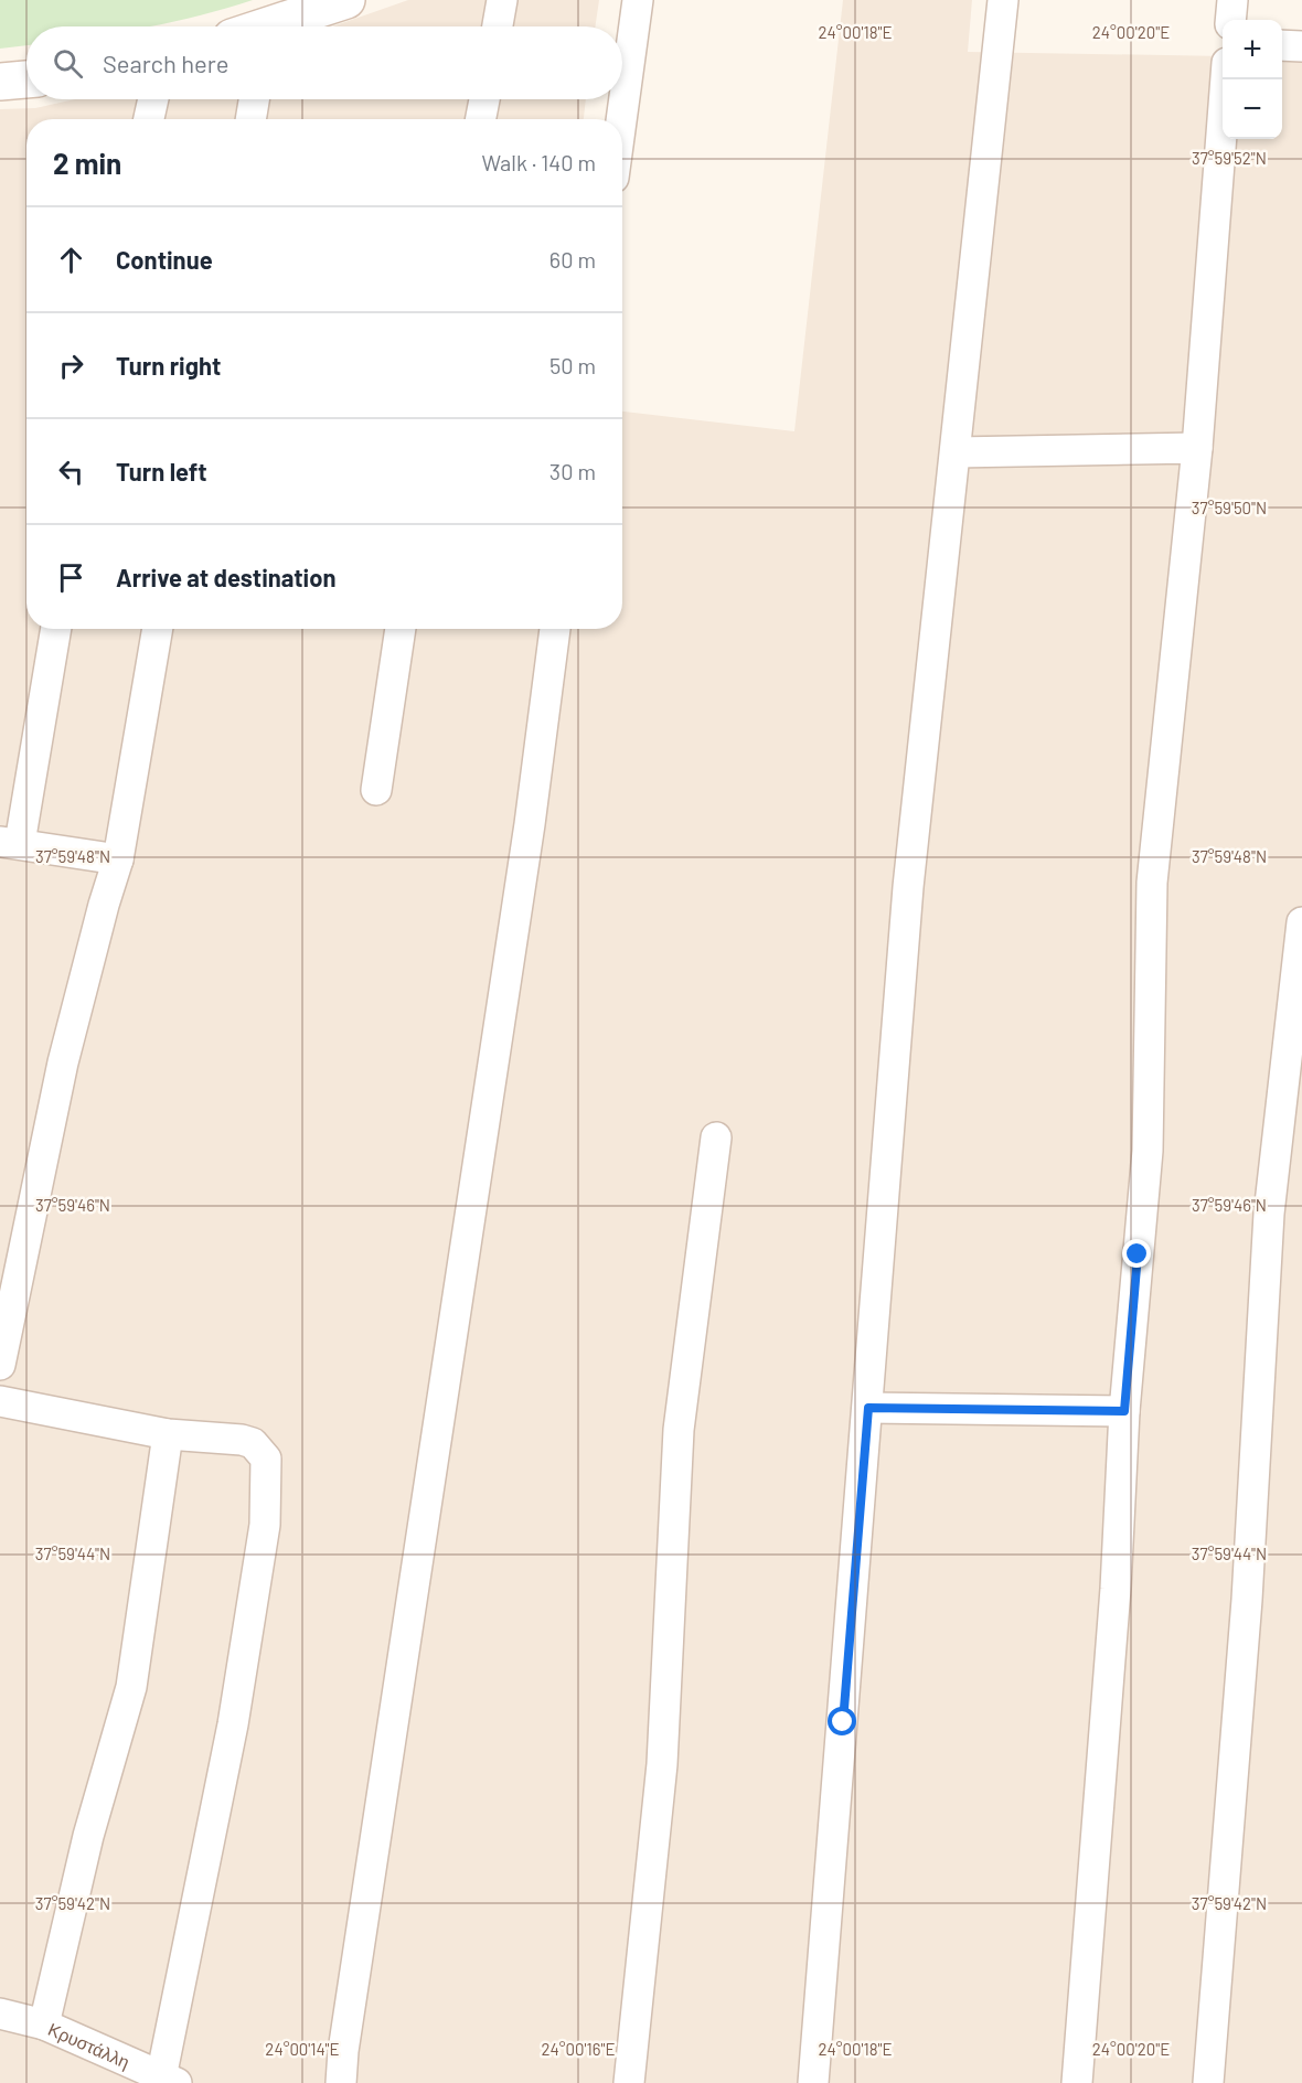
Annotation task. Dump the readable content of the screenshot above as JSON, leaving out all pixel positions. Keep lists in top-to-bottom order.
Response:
{
  "streets": {
    "street": ["Κρυστάλλη"]
  },
  "page": {
    "map_buttons": ["+", "−"],
    "search": "Search here",
    "heading": ["2 min", "Walk · 140 m"],
    "list": [
      ["Continue", "60 m"],
      ["Turn right", "50 m"],
      ["Turn left", "30 m"],
      "Arrive at destination"
    ]
  },
  "coordinates": [
    "24°00'18\"E",
    "24°00'20\"E",
    "37°59'52\"N",
    "37°59'50\"N",
    "37°59'48\"N",
    "37°59'46\"N",
    "37°59'44\"N",
    "37°59'42\"N",
    "24°00'14\"E",
    "24°00'16\"E"
  ]
}
